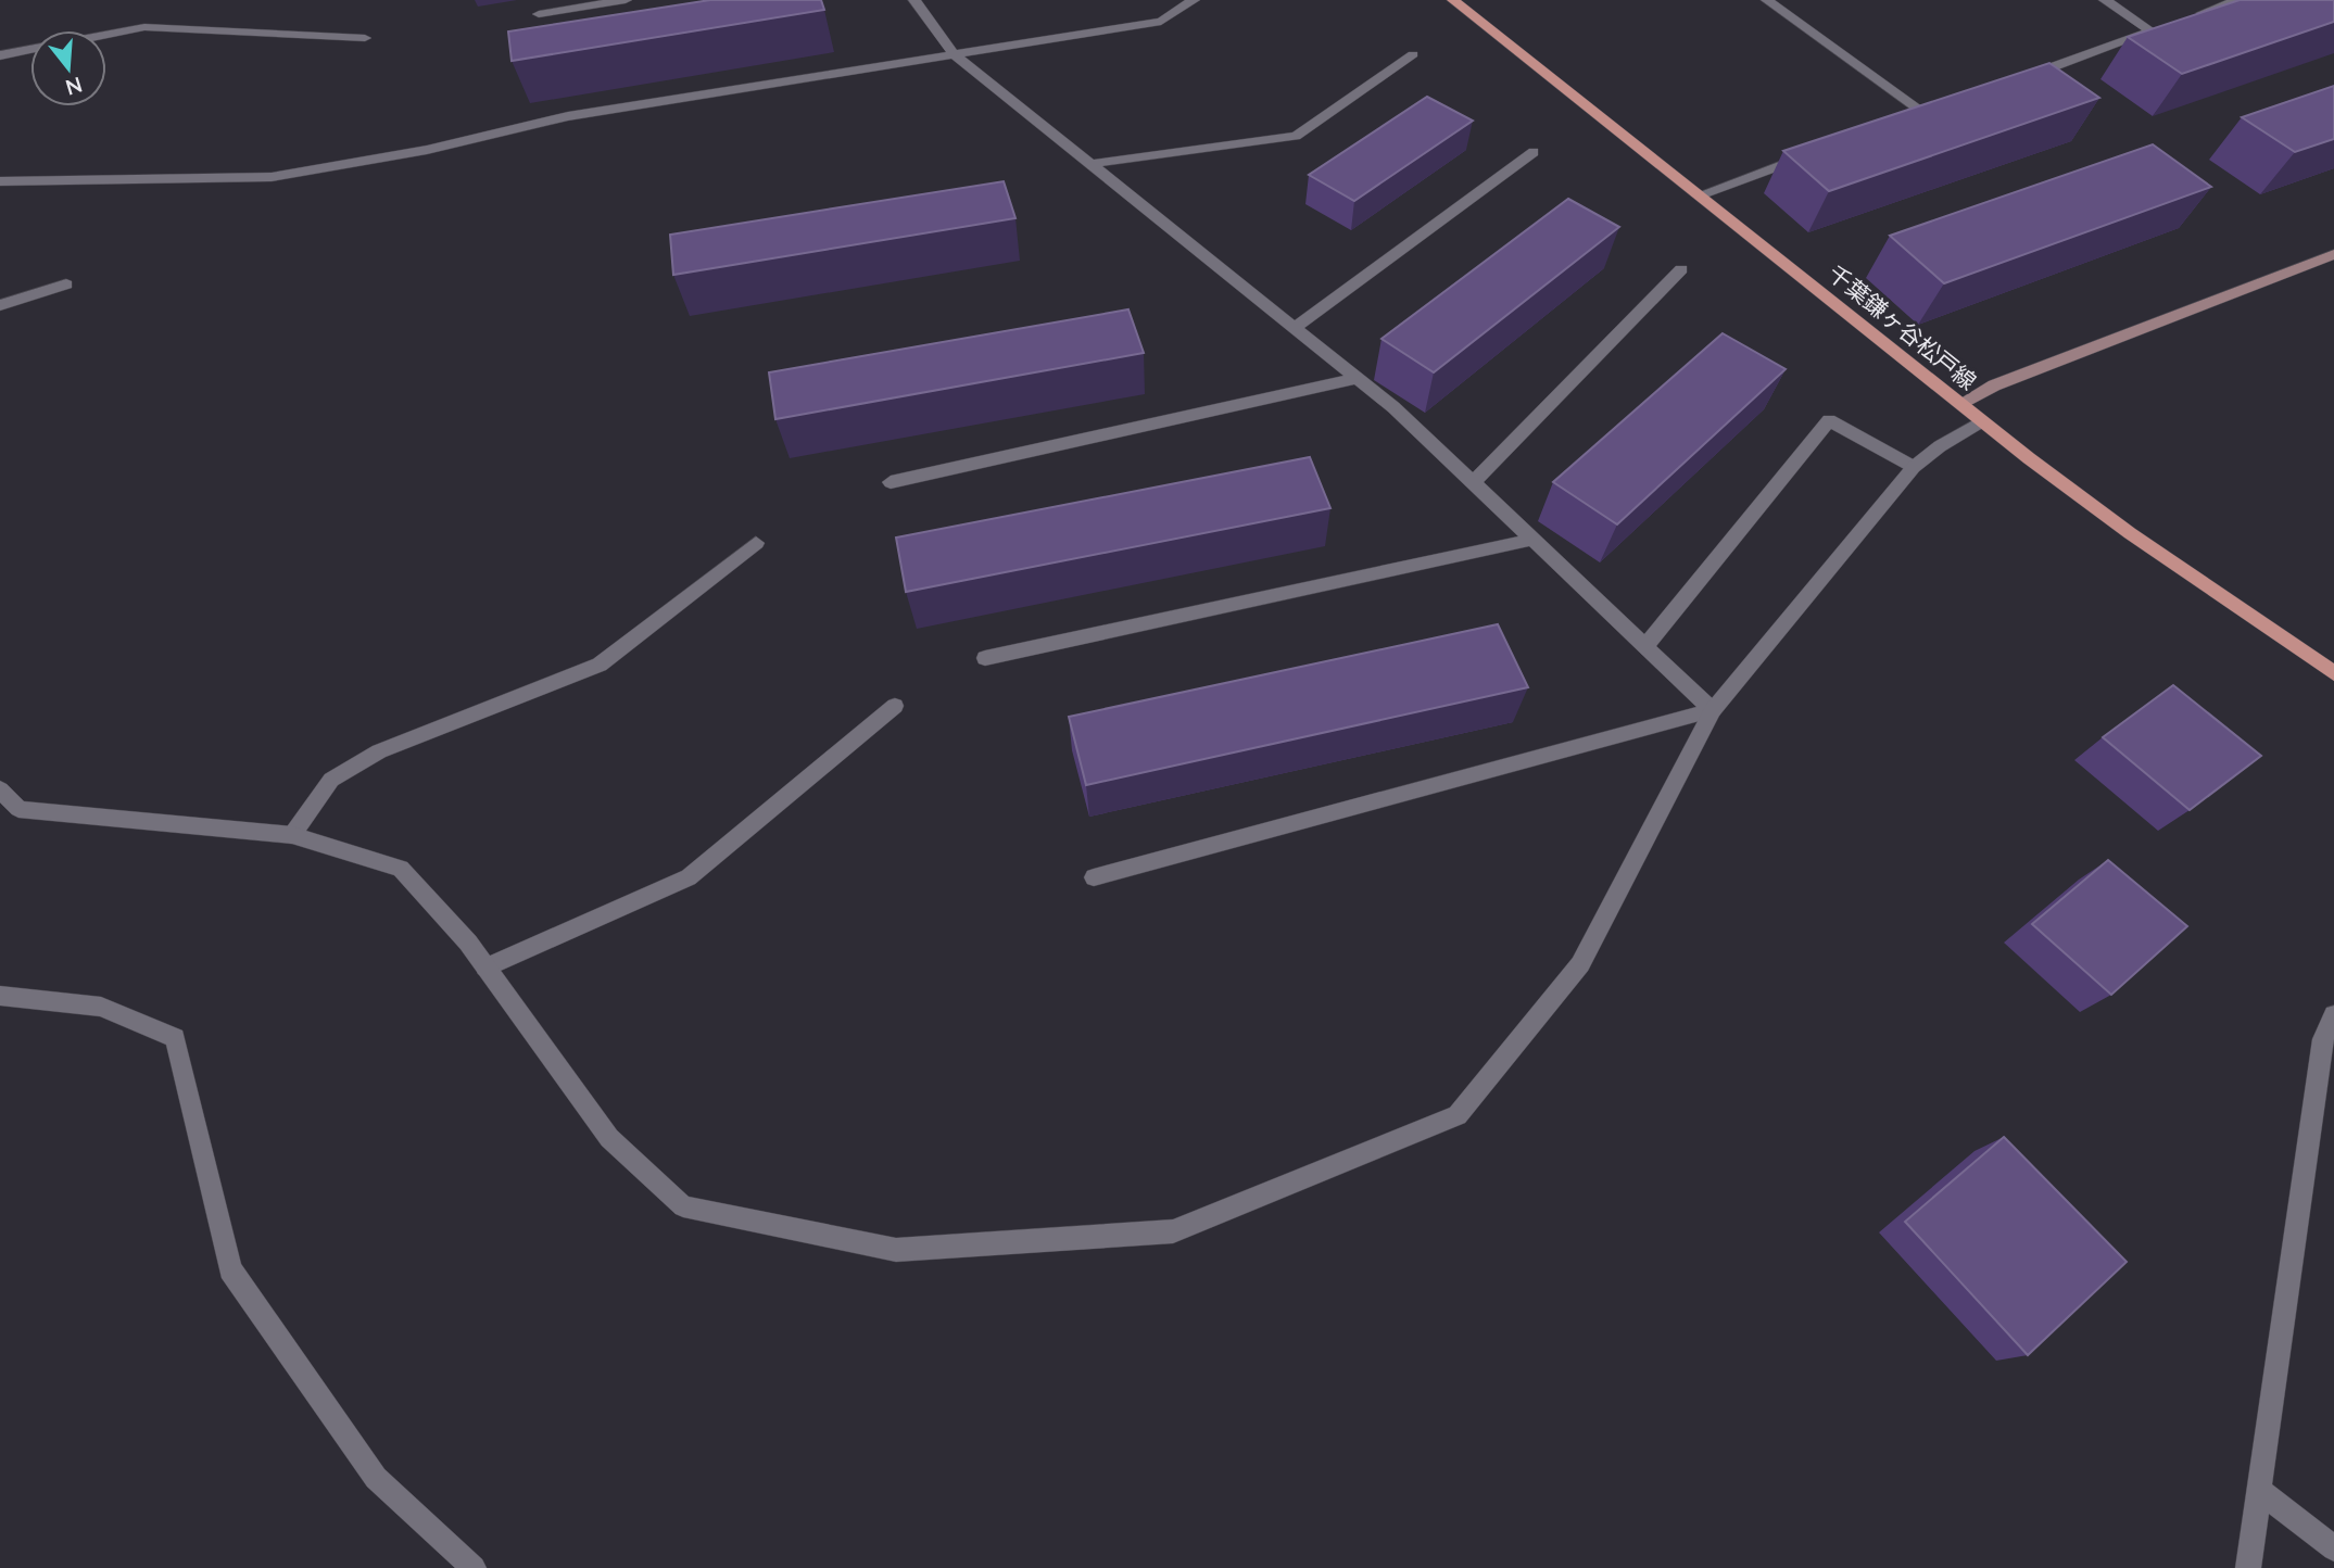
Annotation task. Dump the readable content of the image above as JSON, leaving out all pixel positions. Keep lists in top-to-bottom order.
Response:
{
  "streets": {
    "main road": ["千葉鎌ヶ谷松戸線"]
  },
  "north": "bottom"
}
